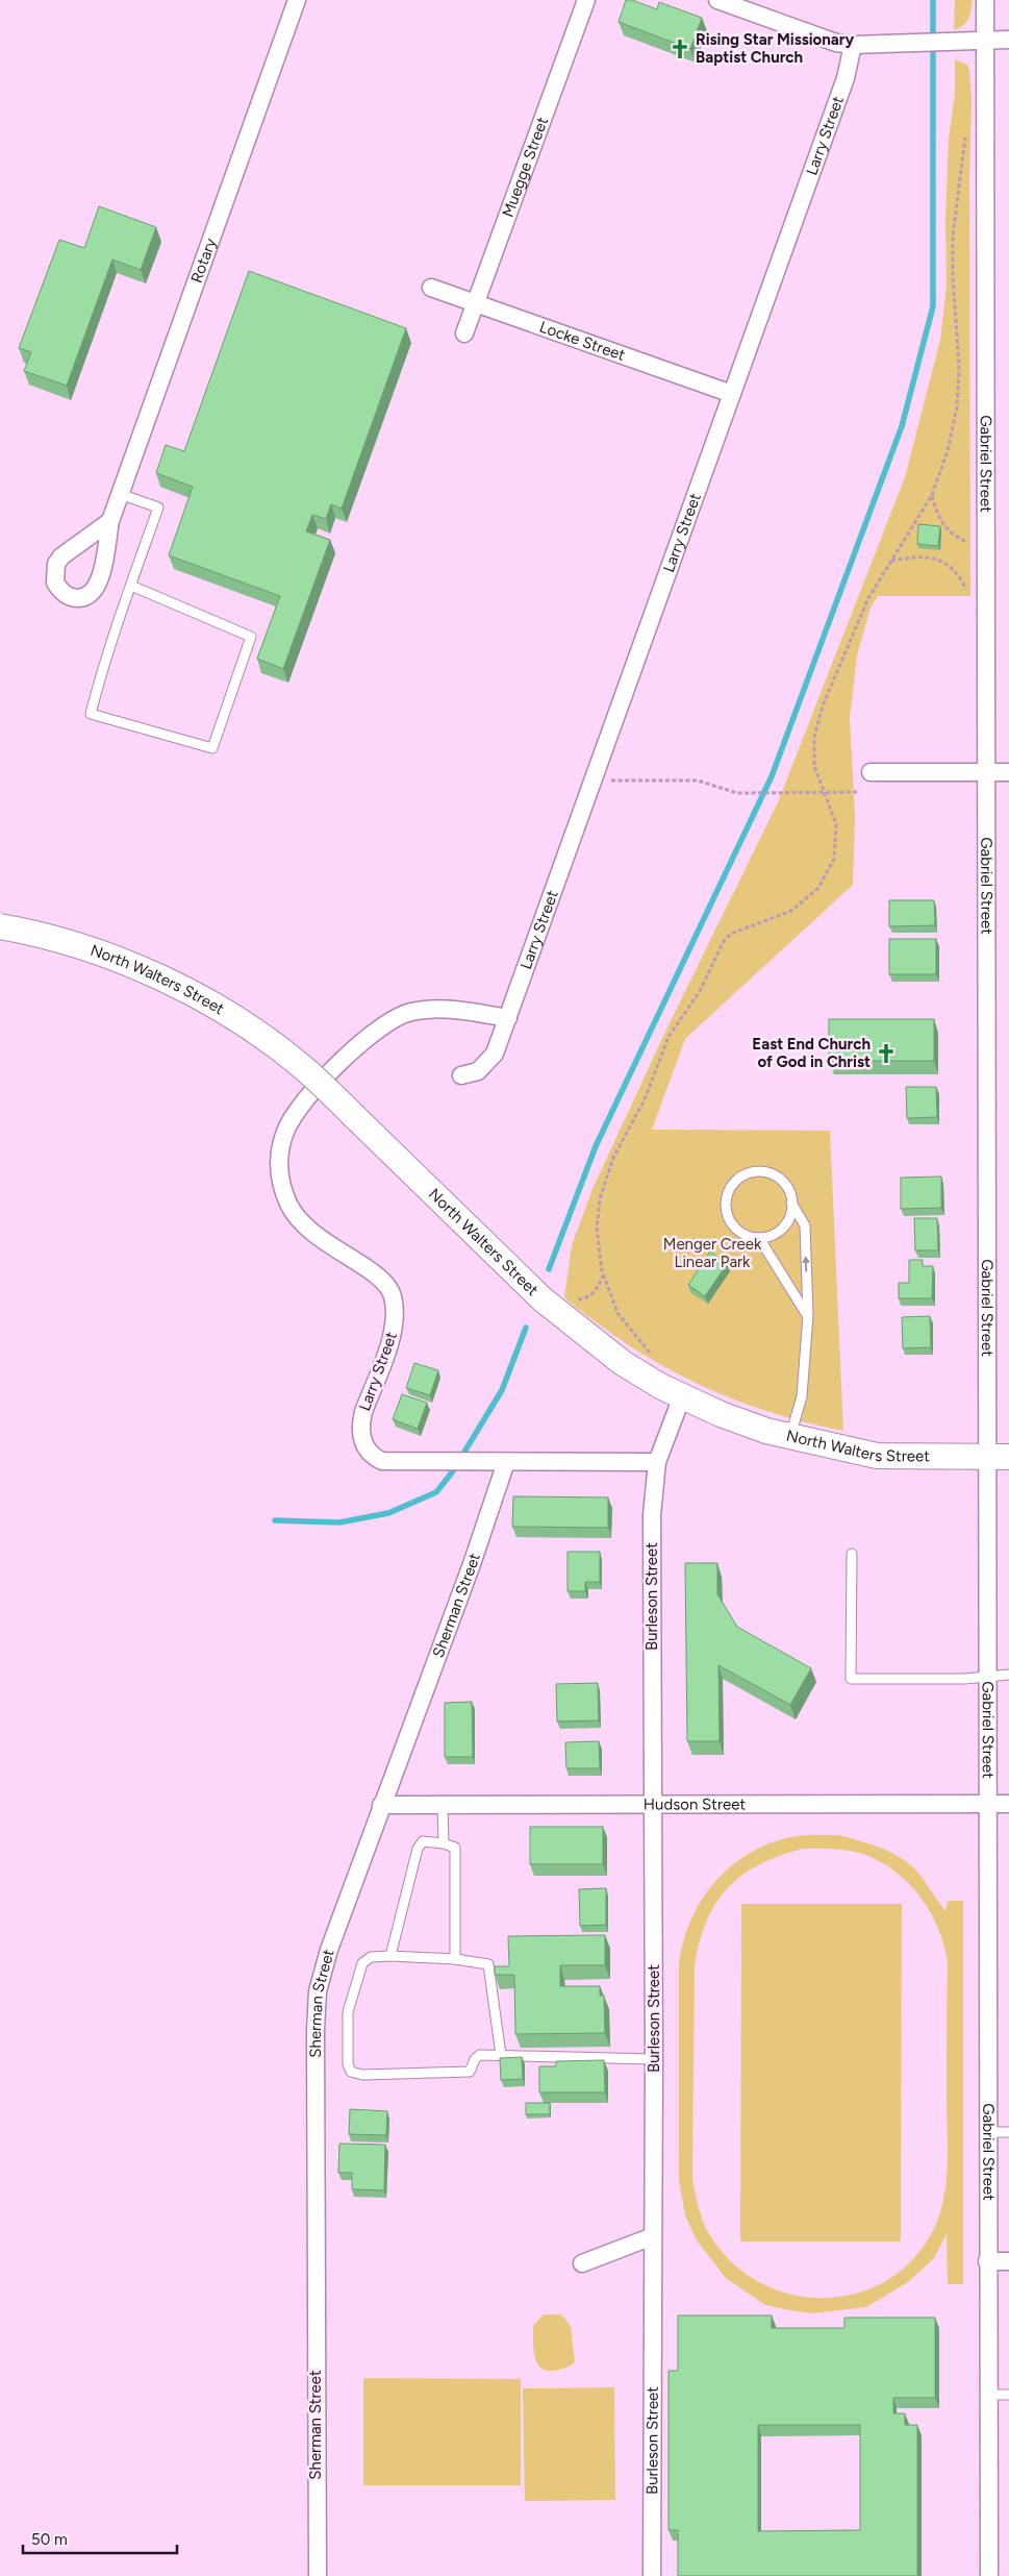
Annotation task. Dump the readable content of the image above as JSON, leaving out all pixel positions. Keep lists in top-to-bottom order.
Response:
{
  "streets": {
    "main road": ["North Walters Street"],
    "street": [
      "Larry Street",
      "Muegge Street",
      "Rotary",
      "Locke Street",
      "Gabriel Street",
      "Burleson Street",
      "Sherman Street",
      "Hudson Street"
    ]
  },
  "crossings": [
    ["Larry Street", "Locke Street"],
    ["Larry Street", "Sherman Street"],
    ["Muegge Street", "Locke Street"],
    ["Gabriel Street", "North Walters Street"],
    ["Gabriel Street", "Hudson Street"],
    ["North Walters Street", "Burleson Street"],
    ["Burleson Street", "Hudson Street"],
    ["Sherman Street", "Hudson Street"]
  ],
  "parks": ["Menger Creek Linear Park"],
  "places": {
    "church": ["Rising Star Missionary Baptist Church", "East End Church of God in Christ"]
  },
  "scale_bar": "50 m"
}
